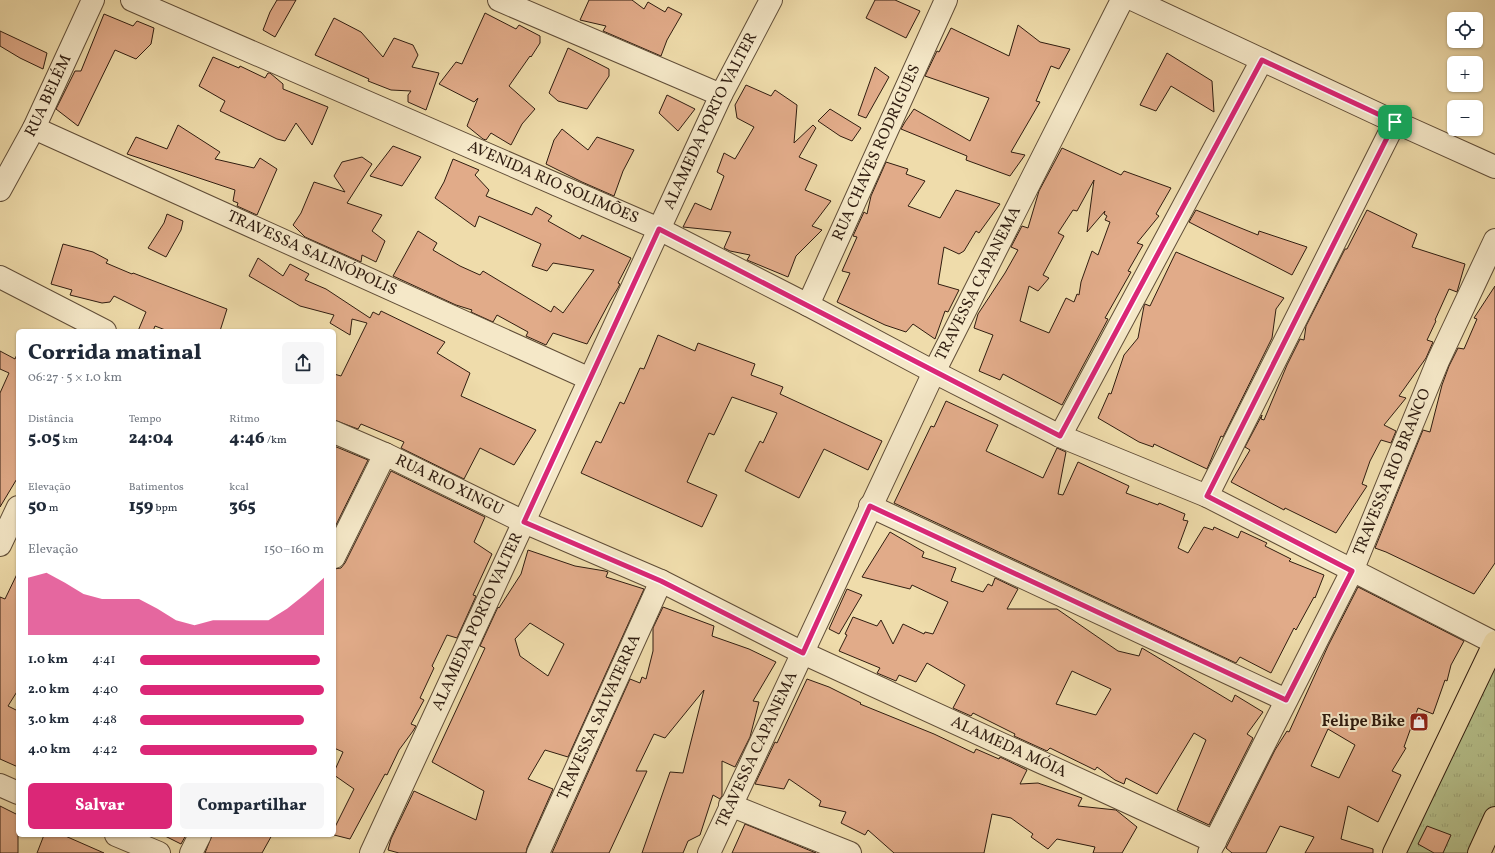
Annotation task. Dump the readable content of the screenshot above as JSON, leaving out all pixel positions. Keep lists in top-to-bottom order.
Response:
{
  "streets": {
    "street": [
      "RUA BELÉM",
      "ALAMEDA PORTO VALTER",
      "RUA CHAVES RODRIGUES",
      "AVENIDA RIO SOLIMÕES",
      "TRAVESSA SALINÓPOLIS",
      "TRAVESSA CAPANEMA",
      "TRAVESSA RIO BRANCO",
      "RUA RIO XINGU",
      "TRAVESSA SALVATERRA",
      "ALAMEDA MÓIA"
    ]
  },
  "crossings": [
    ["RUA BELÉM", "TRAVESSA SALINÓPOLIS"],
    ["ALAMEDA PORTO VALTER", "AVENIDA RIO SOLIMÕES"],
    ["ALAMEDA PORTO VALTER", "TRAVESSA SALINÓPOLIS"],
    ["ALAMEDA PORTO VALTER", "RUA RIO XINGU"],
    ["RUA CHAVES RODRIGUES", "AVENIDA RIO SOLIMÕES"],
    ["AVENIDA RIO SOLIMÕES", "TRAVESSA CAPANEMA"],
    ["AVENIDA RIO SOLIMÕES", "TRAVESSA RIO BRANCO"],
    ["TRAVESSA CAPANEMA", "RUA RIO XINGU"],
    ["TRAVESSA CAPANEMA", "ALAMEDA MÓIA"],
    ["TRAVESSA RIO BRANCO", "ALAMEDA MÓIA"],
    ["RUA RIO XINGU", "TRAVESSA SALVATERRA"],
    ["RUA RIO XINGU", "ALAMEDA MÓIA"]
  ],
  "places": {
    "shop": ["Felipe Bike"]
  },
  "page": {
    "map_buttons": ["+", "−"],
    "heading": ["Corrida matinal", "06:27 · 5 × 1.0 km"],
    "stats": [
      ["Distância", "5.05 km"],
      ["Tempo", "24:04"],
      ["Ritmo", "4:46 /km"],
      ["Elevação", "50 m"],
      ["Batimentos", "159 bpm"],
      ["kcal", "365"]
    ],
    "chart": ["Elevação", "150–160 m"],
    "list": [
      {
        "name": "1.0 km",
        "note": "4:41"
      },
      {
        "name": "2.0 km",
        "note": "4:40"
      },
      {
        "name": "3.0 km",
        "note": "4:48"
      },
      {
        "name": "4.0 km",
        "note": "4:42"
      }
    ],
    "buttons": ["Salvar", "Compartilhar"]
  }
}
